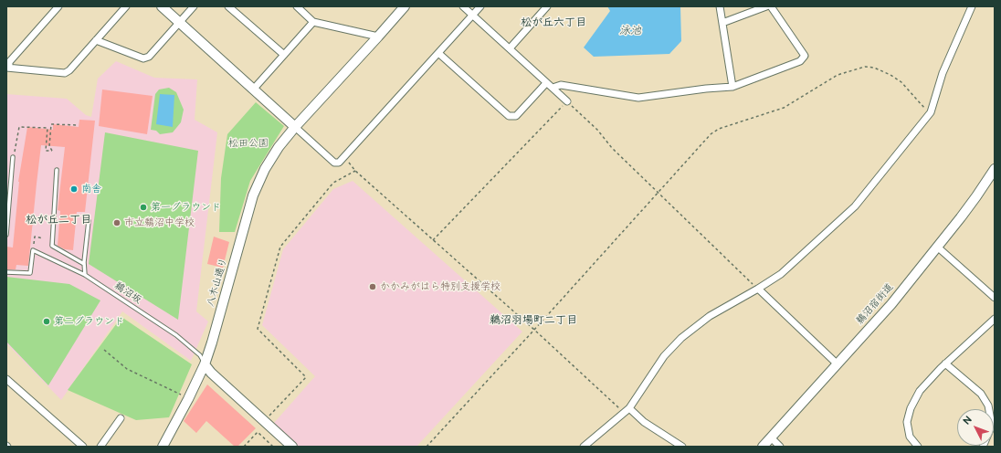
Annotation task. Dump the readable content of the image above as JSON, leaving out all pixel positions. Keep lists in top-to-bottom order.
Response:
{
  "streets": {
    "street": ["八木山通り", "鵜沼宿街道"],
    "lane": ["鵜沼坂"]
  },
  "crossings": [
    ["八木山通り", "鵜沼坂"]
  ],
  "districts": ["松が丘六丁目", "松が丘二丁目", "鵜沼羽場町二丁目"],
  "water": ["泳池"],
  "parks": ["松田公園"],
  "places": [
    "南舎",
    "第一グラウンド",
    "市立鵜沼中学校",
    "かかみがはら特別支援学校",
    "第二グラウンド"
  ],
  "north": "top left"
}
